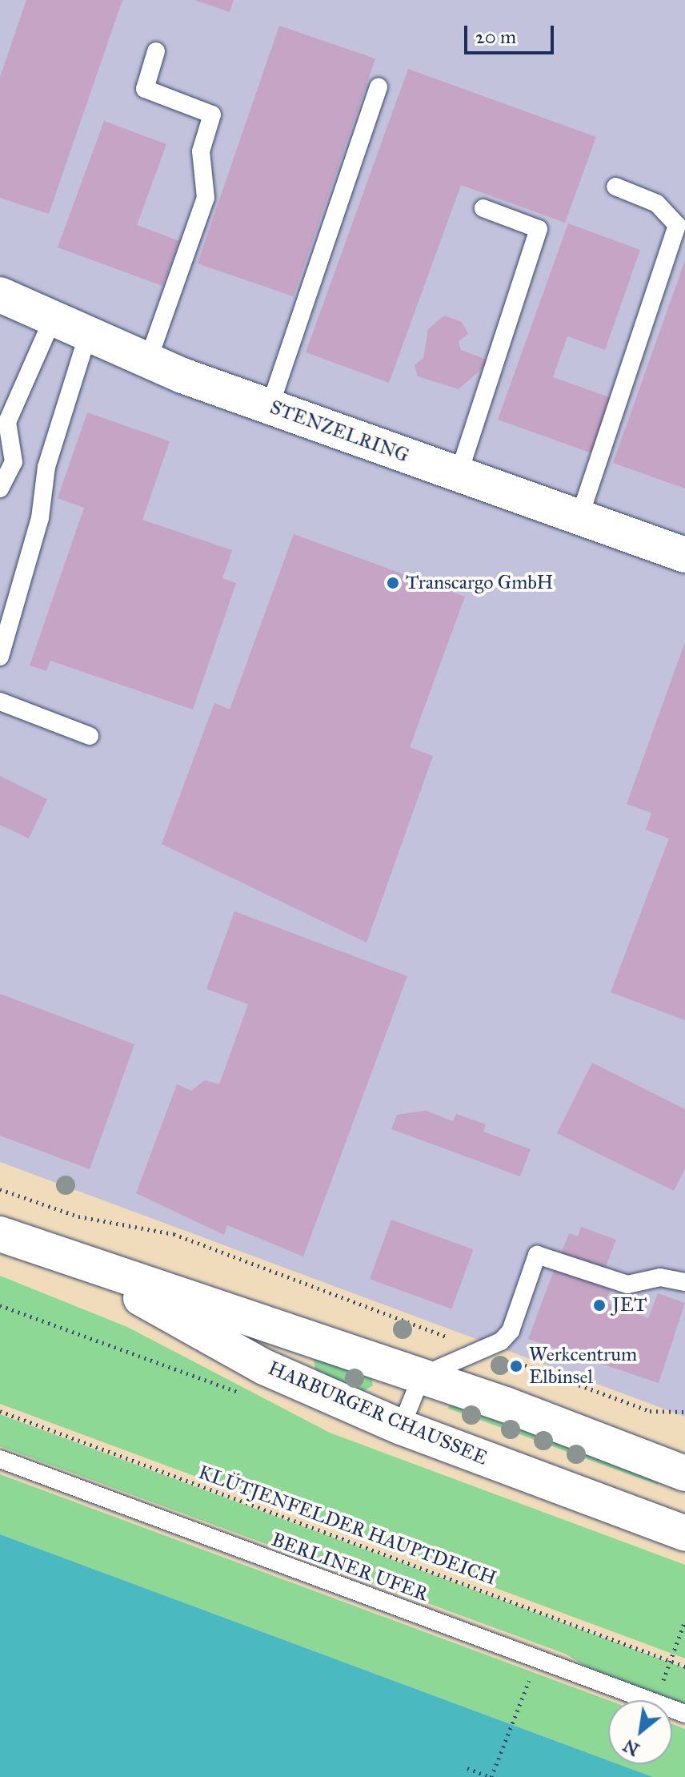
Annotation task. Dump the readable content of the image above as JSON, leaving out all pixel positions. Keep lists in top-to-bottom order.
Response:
{
  "streets": {
    "main road": ["STENZELRING", "HARBURGER CHAUSSEE"],
    "lane": ["BERLINER UFER"],
    "path": ["KLÜTJENFELDER HAUPTDEICH"]
  },
  "places": ["Transcargo GmbH", "JET", "Werkcentrum Elbinsel"],
  "scale_bar": "20 m",
  "north": "bottom left"
}
